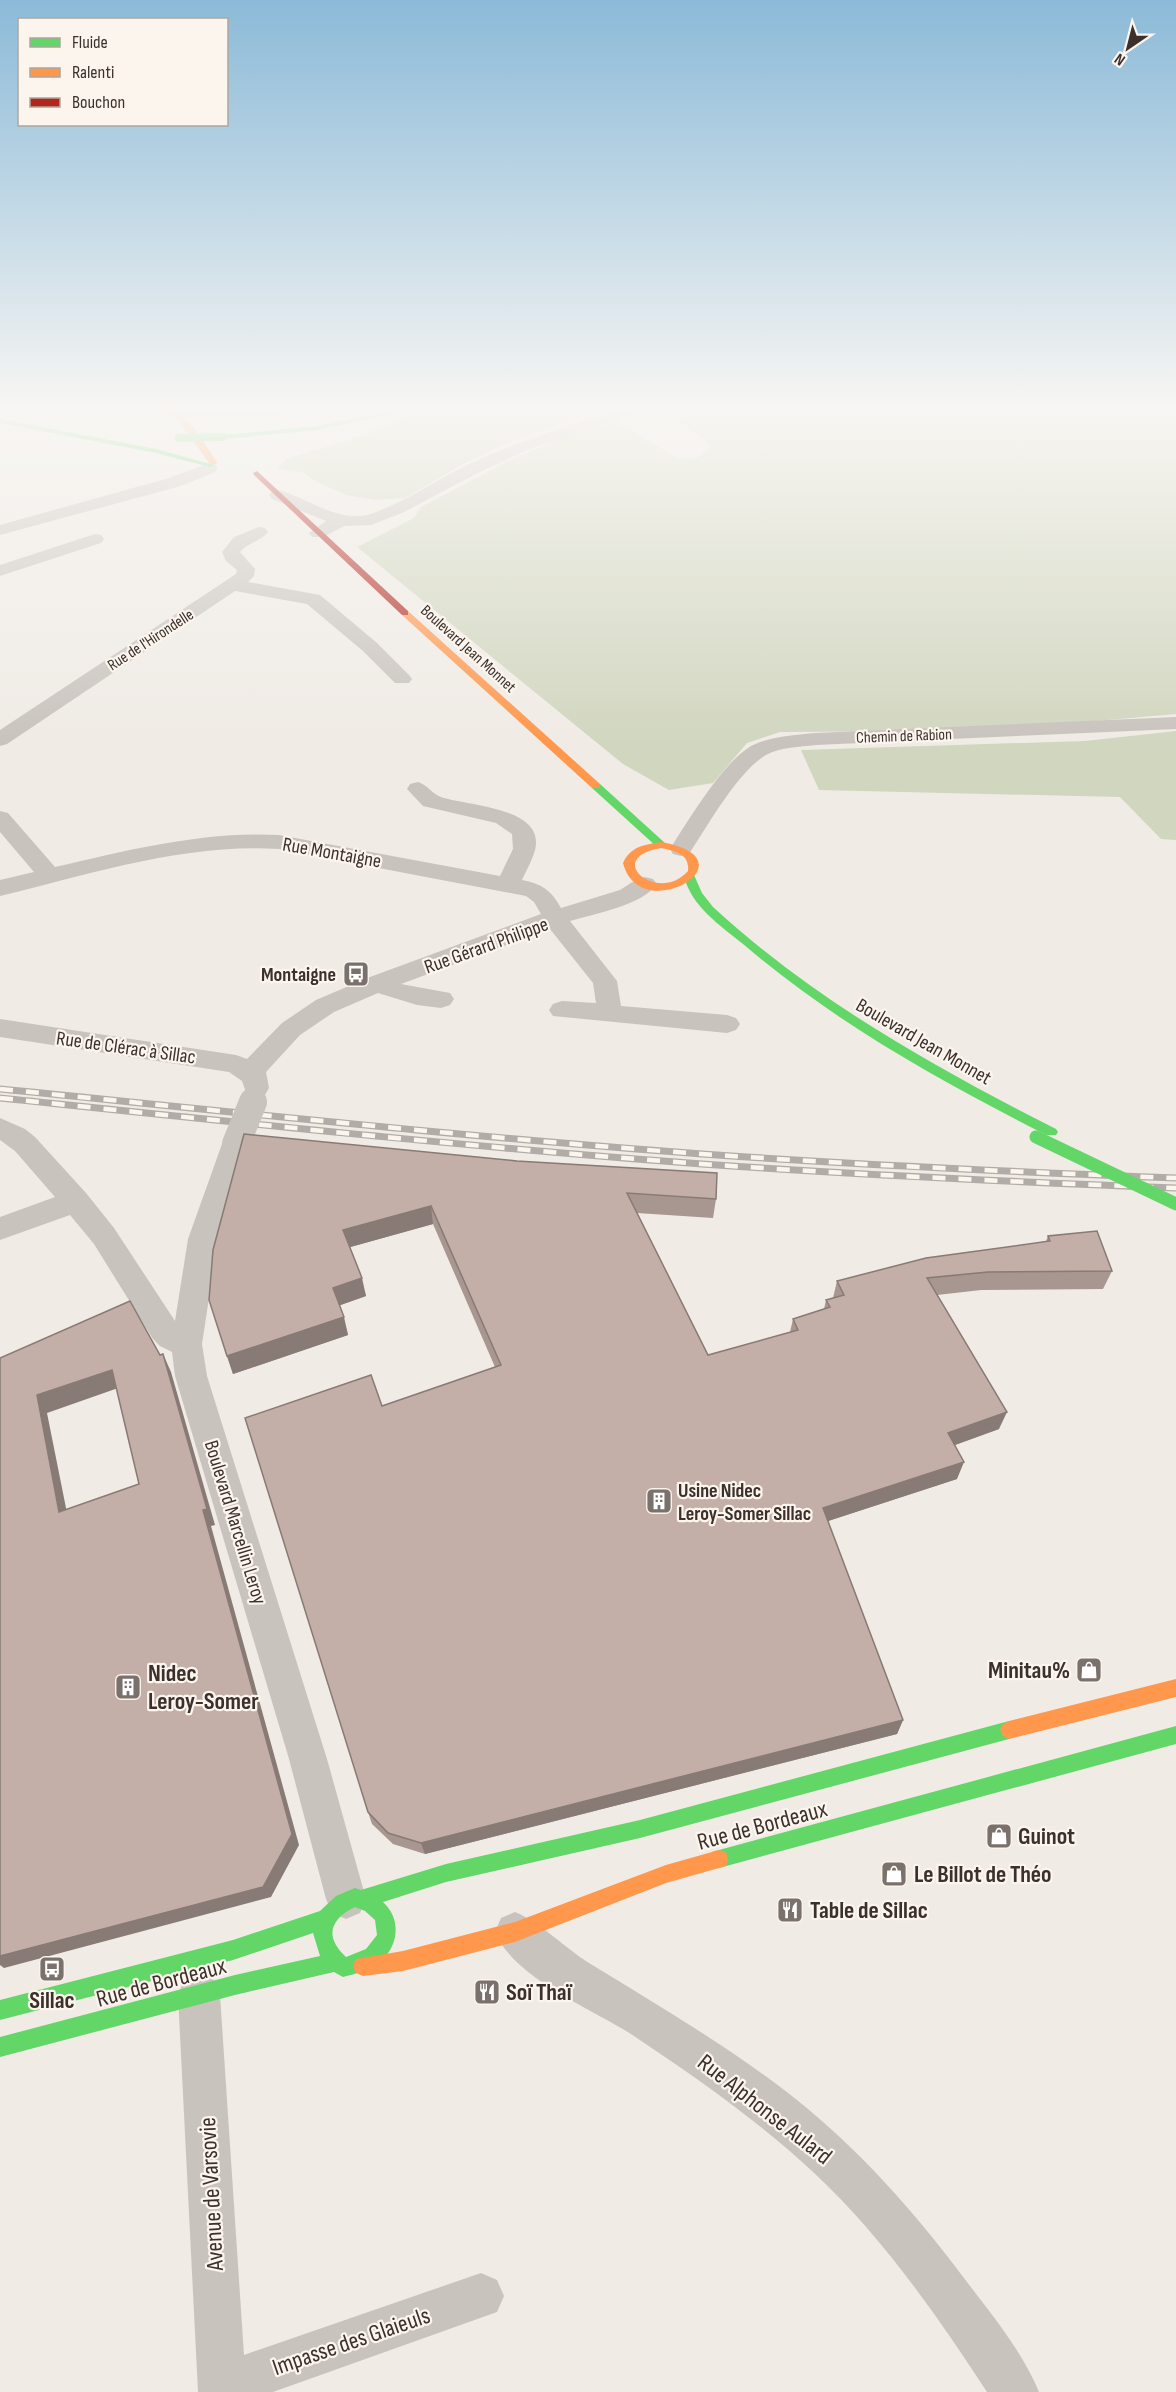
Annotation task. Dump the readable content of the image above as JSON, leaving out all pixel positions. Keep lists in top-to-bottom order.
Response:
{
  "streets": {
    "main road": ["Boulevard Jean Monnet", "Rue de Bordeaux"],
    "street": [
      "Rue de l'Hirondelle",
      "Chemin de Rabion",
      "Rue Montaigne",
      "Rue Gérard Philippe",
      "Rue de Clérac à Sillac",
      "Boulevard Marcellin Leroy",
      "Rue Alphonse Aulard",
      "Avenue de Varsovie",
      "Impasse des Glaieuls"
    ]
  },
  "crossings": [
    ["Boulevard Jean Monnet", "Chemin de Rabion"],
    ["Rue Montaigne", "Rue Gérard Philippe"],
    ["Rue Gérard Philippe", "Rue de Clérac à Sillac"],
    ["Rue Gérard Philippe", "Boulevard Marcellin Leroy"],
    ["Rue de Clérac à Sillac", "Boulevard Marcellin Leroy"],
    ["Boulevard Marcellin Leroy", "Rue de Bordeaux"],
    ["Rue de Bordeaux", "Rue Alphonse Aulard"],
    ["Rue de Bordeaux", "Avenue de Varsovie"],
    ["Avenue de Varsovie", "Impasse des Glaieuls"]
  ],
  "places": {
    "bus stop": ["Montaigne", "Sillac"],
    "building": ["Usine Nidec Leroy-Somer Sillac", "Nidec Leroy-Somer"],
    "shop": ["Minitau%", "Guinot", "Le Billot de Théo"],
    "restaurant": ["Table de Sillac", "Soï Thaï"]
  },
  "legend": ["Fluide", "Ralenti", "Bouchon"],
  "north": "bottom left"
}
